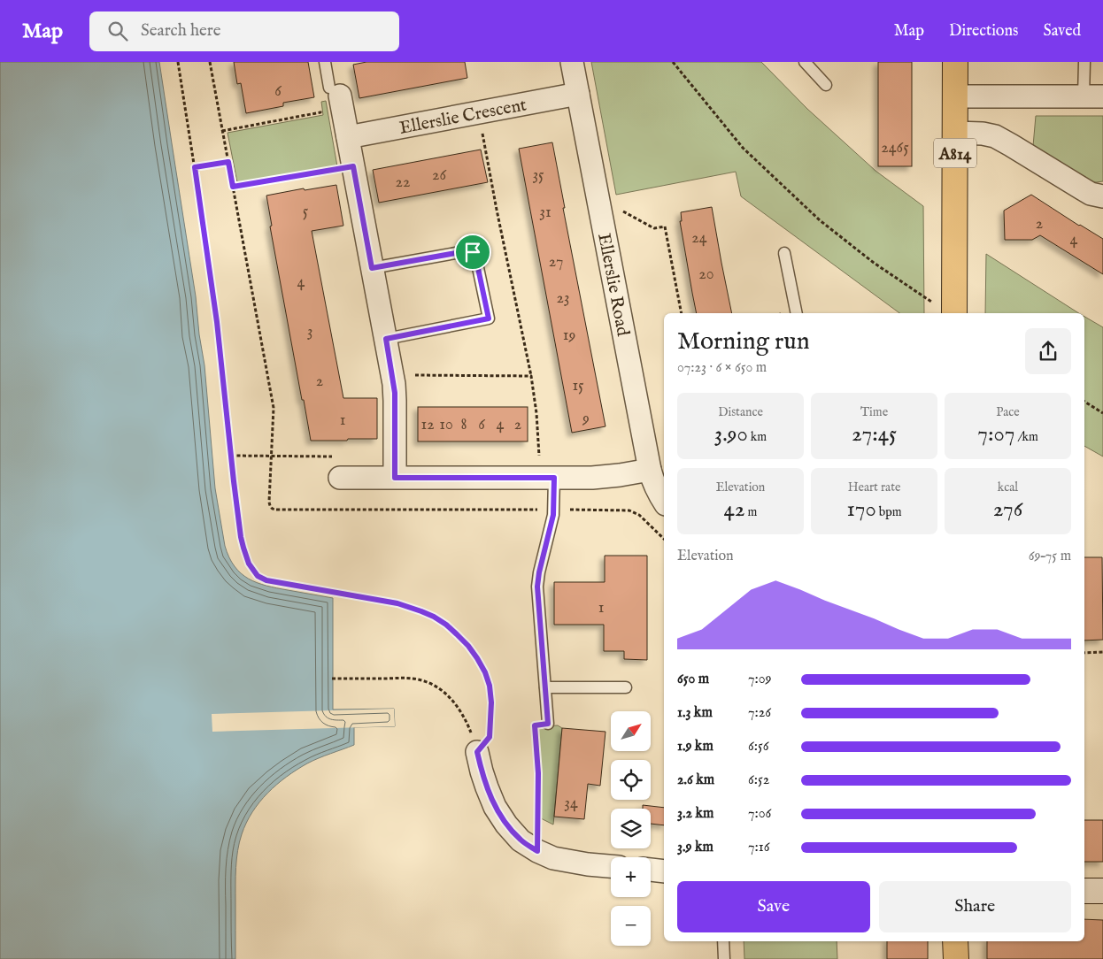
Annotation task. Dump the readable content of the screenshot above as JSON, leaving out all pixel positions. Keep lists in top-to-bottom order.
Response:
{
  "streets": {
    "main road": ["A814"],
    "street": ["Ellerslie Crescent", "Ellerslie Road"]
  },
  "crossings": [
    ["Ellerslie Crescent", "Ellerslie Road"]
  ],
  "house_numbers": [
    "6",
    "2465",
    "26",
    "35",
    "22",
    "5",
    "31",
    "2",
    "24",
    "4",
    "27",
    "20",
    "4",
    "23",
    "3",
    "19",
    "2",
    "15",
    "9",
    "1",
    "12",
    "10",
    "8",
    "6",
    "4",
    "2",
    "1",
    "34"
  ],
  "north": "top right",
  "page": {
    "header": "Map",
    "search": "Search here",
    "nav": ["Map", "Directions", "Saved"],
    "heading": ["Morning run", "07:23 · 6 × 650 m"],
    "stats": [
      ["Distance", "3.90 km"],
      ["Time", "27:45"],
      ["Pace", "7:07 /km"],
      ["Elevation", "42 m"],
      ["Heart rate", "170 bpm"],
      ["kcal", "276"]
    ],
    "chart": ["Elevation", "69–75 m"],
    "list": [
      {
        "name": "650 m",
        "note": "7:09"
      },
      {
        "name": "1.3 km",
        "note": "7:26"
      },
      {
        "name": "1.9 km",
        "note": "6:56"
      },
      {
        "name": "2.6 km",
        "note": "6:52"
      },
      {
        "name": "3.2 km",
        "note": "7:06"
      },
      {
        "name": "3.9 km",
        "note": "7:16"
      }
    ],
    "map_buttons": ["+", "−"],
    "buttons": ["Save", "Share"]
  }
}
